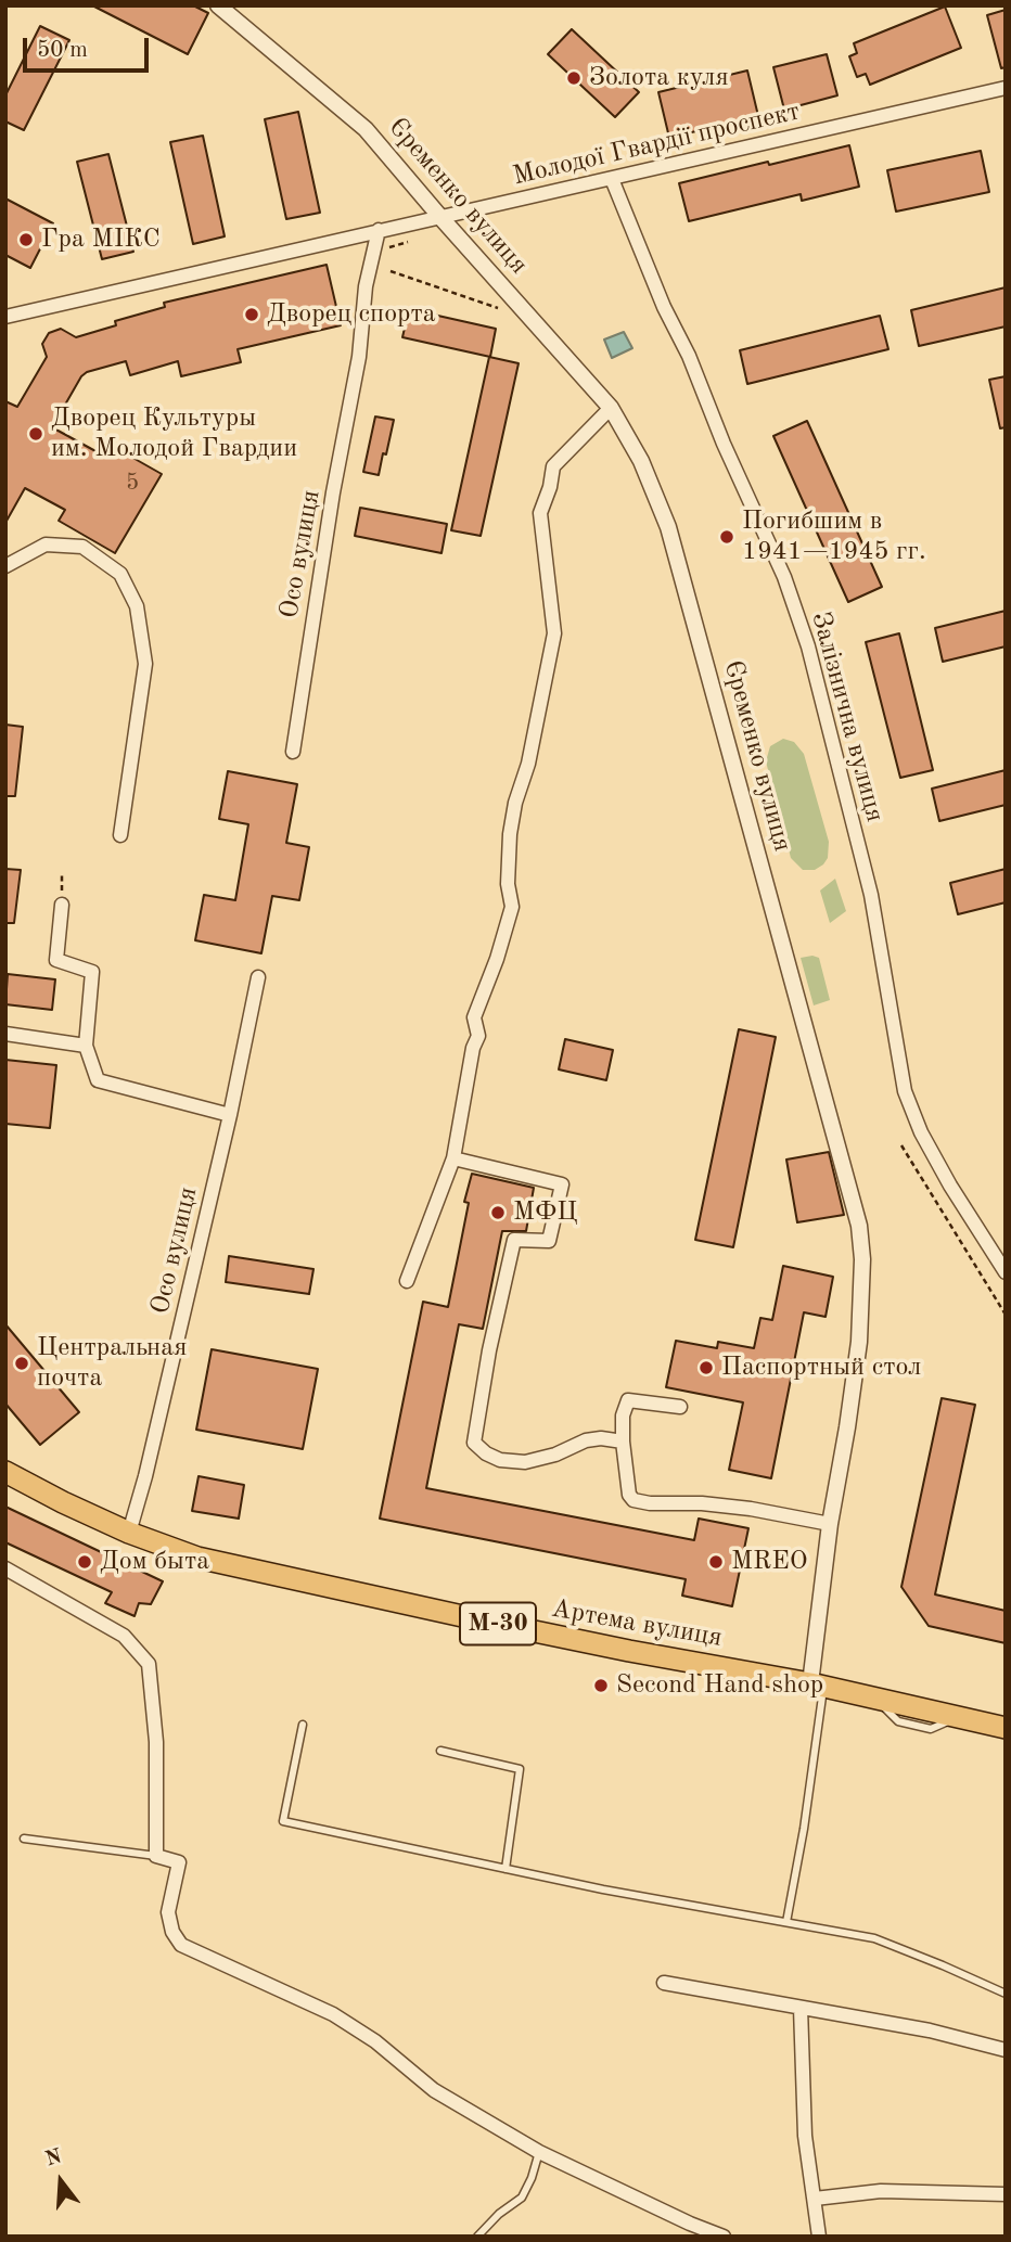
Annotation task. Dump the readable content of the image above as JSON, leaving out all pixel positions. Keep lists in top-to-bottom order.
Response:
{
  "streets": {
    "highway": ["М-30", "Артема вулиця"],
    "street": [
      "Молодої Гвардії проспект",
      "Єременко вулиця",
      "Осо вулиця",
      "Залізнична вулиця"
    ]
  },
  "crossings": [
    ["Молодої Гвардії проспект", "Єременко вулиця"],
    ["Молодої Гвардії проспект", "Осо вулиця"],
    ["Молодої Гвардії проспект", "Залізнична вулиця"],
    ["Єременко вулиця", "Артема вулиця"],
    ["Осо вулиця", "Артема вулиця"]
  ],
  "places": [
    "Золота куля",
    "Гра МІКС",
    "Дворец спорта",
    "Дворец Культуры им. Молодой Гвардии",
    "Погибшим в 1941—1945 гг.",
    "МФЦ",
    "Центральная почта",
    "Паспортный стол",
    "Дом быта",
    "MREO",
    "Second Hand shop"
  ],
  "house_numbers": ["5"],
  "scale_bar": "50 m",
  "north": "top"
}
